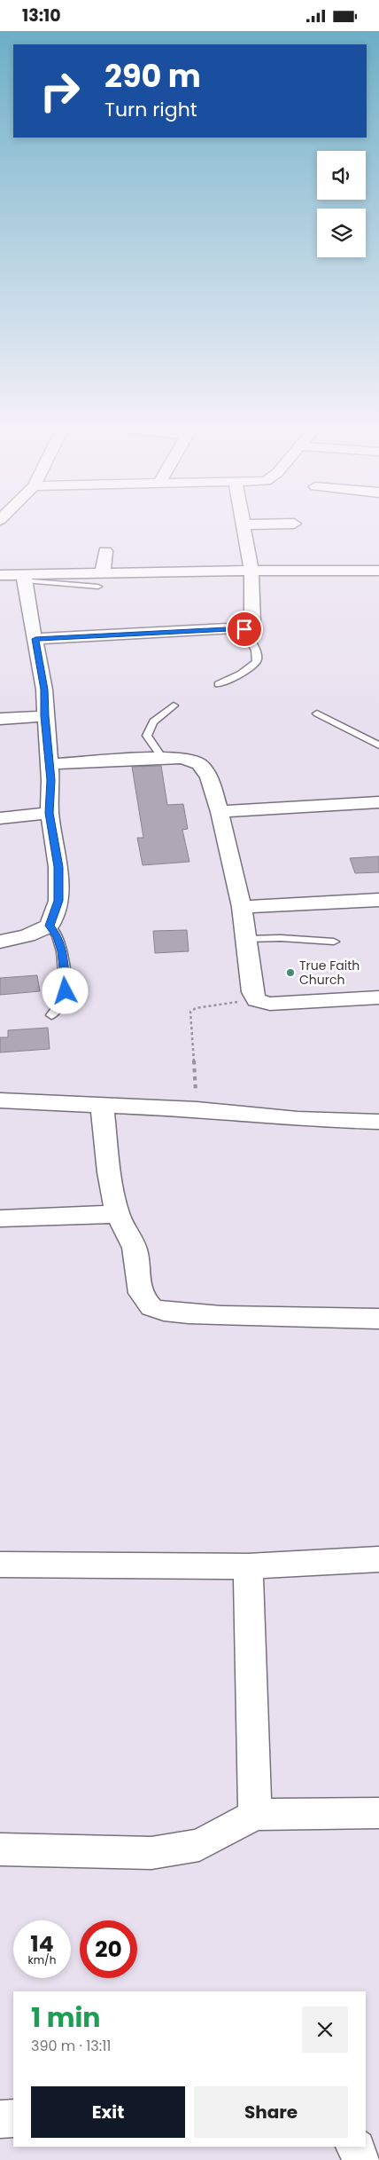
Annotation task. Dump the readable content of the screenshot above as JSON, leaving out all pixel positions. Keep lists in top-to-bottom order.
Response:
{
  "places": ["True Faith Church"],
  "page": {
    "status": "13:10",
    "turn": ["290 m", "Turn right"],
    "speed": "14 km/h",
    "limit": "20",
    "heading": ["1 min", "390 m · 13:11"],
    "buttons": ["Exit", "Share"]
  }
}
